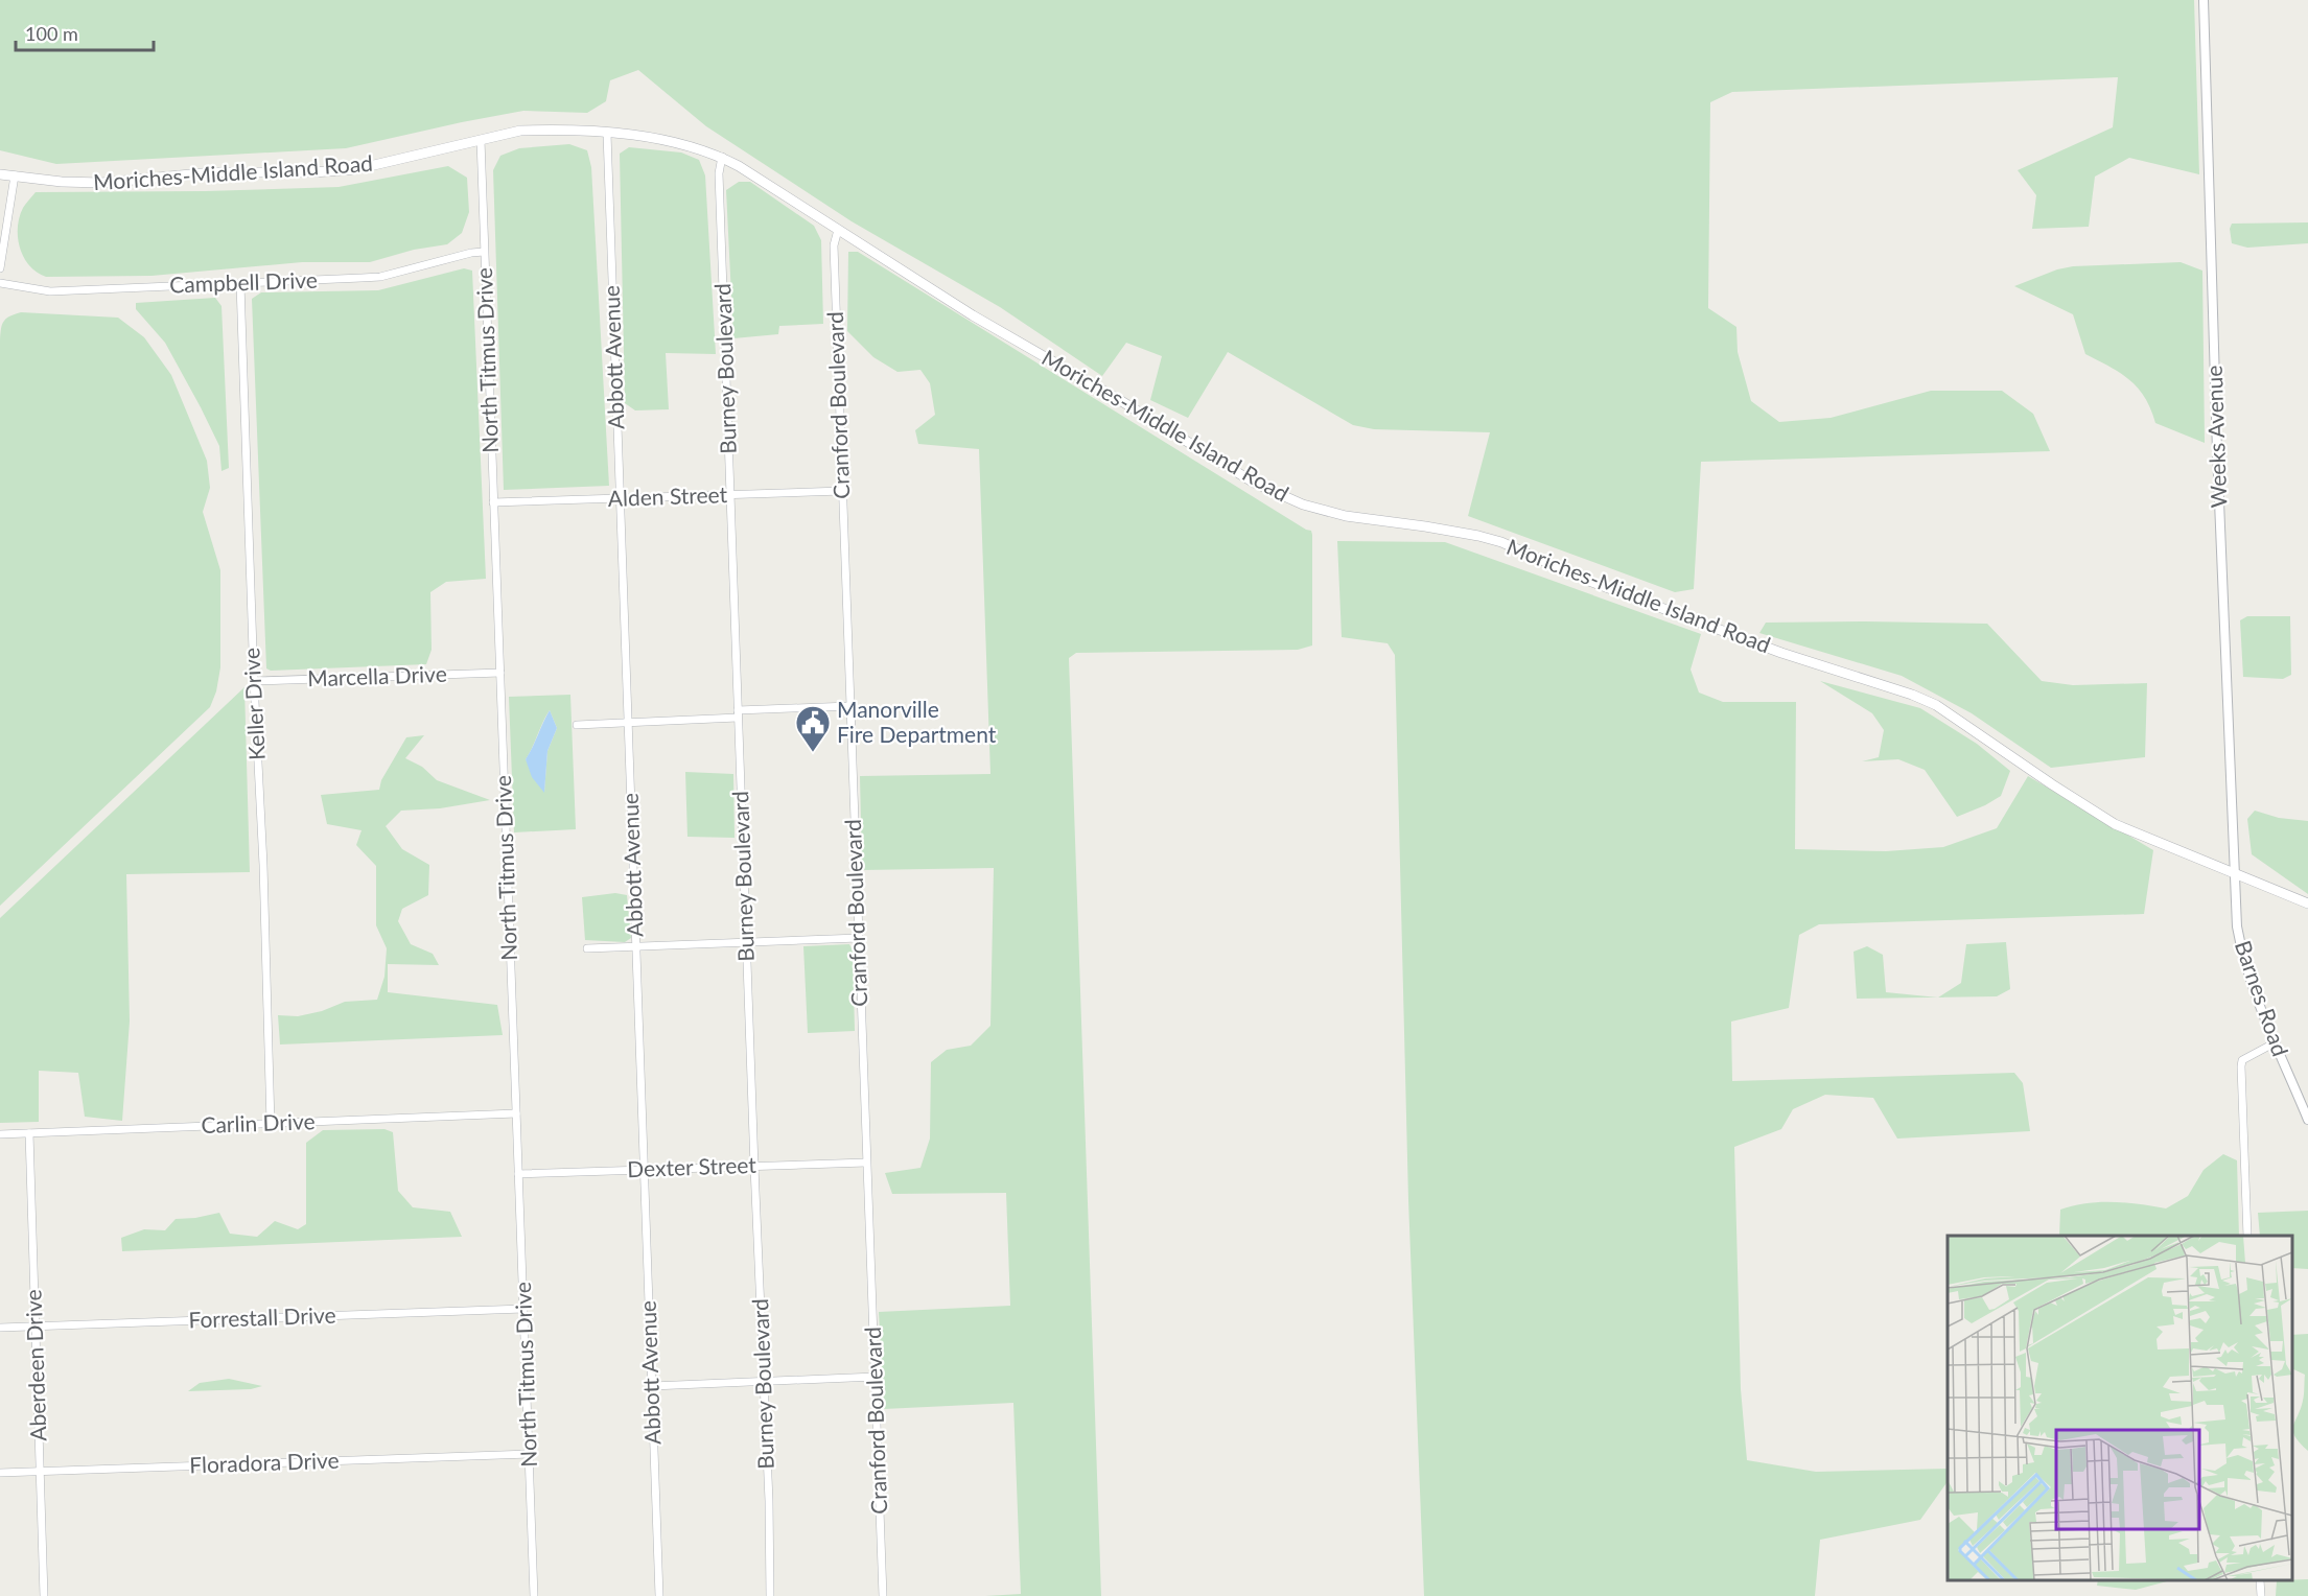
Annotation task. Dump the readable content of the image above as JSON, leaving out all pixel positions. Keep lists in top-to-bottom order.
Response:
{
  "streets": {
    "main road": ["Moriches-Middle Island Road"],
    "street": [
      "Campbell Drive",
      "Abbott Avenue",
      "North Titmus Drive",
      "Burney Boulevard",
      "Cranford Boulevard",
      "Weeks Avenue",
      "Alden Street",
      "Marcella Drive",
      "Keller Drive",
      "Barnes Road",
      "Carlin Drive",
      "Dexter Street",
      "Forrestall Drive",
      "Aberdeen Drive",
      "Floradora Drive"
    ]
  },
  "crossings": [
    ["Moriches-Middle Island Road", "Abbott Avenue"],
    ["Moriches-Middle Island Road", "North Titmus Drive"],
    ["Moriches-Middle Island Road", "Burney Boulevard"],
    ["Moriches-Middle Island Road", "Cranford Boulevard"],
    ["Moriches-Middle Island Road", "Weeks Avenue"],
    ["Moriches-Middle Island Road", "Barnes Road"],
    ["Campbell Drive", "North Titmus Drive"],
    ["Campbell Drive", "Keller Drive"],
    ["Abbott Avenue", "Alden Street"],
    ["Abbott Avenue", "Dexter Street"],
    ["North Titmus Drive", "Alden Street"],
    ["North Titmus Drive", "Marcella Drive"],
    ["North Titmus Drive", "Carlin Drive"],
    ["North Titmus Drive", "Dexter Street"],
    ["North Titmus Drive", "Forrestall Drive"],
    ["North Titmus Drive", "Floradora Drive"],
    ["Burney Boulevard", "Alden Street"],
    ["Burney Boulevard", "Dexter Street"],
    ["Cranford Boulevard", "Alden Street"],
    ["Cranford Boulevard", "Dexter Street"],
    ["Weeks Avenue", "Barnes Road"],
    ["Marcella Drive", "Keller Drive"],
    ["Keller Drive", "Carlin Drive"],
    ["Carlin Drive", "Aberdeen Drive"],
    ["Forrestall Drive", "Aberdeen Drive"],
    ["Aberdeen Drive", "Floradora Drive"]
  ],
  "places": {
    "public building": ["Manorville Fire Department"]
  },
  "scale_bar": "100 m"
}
